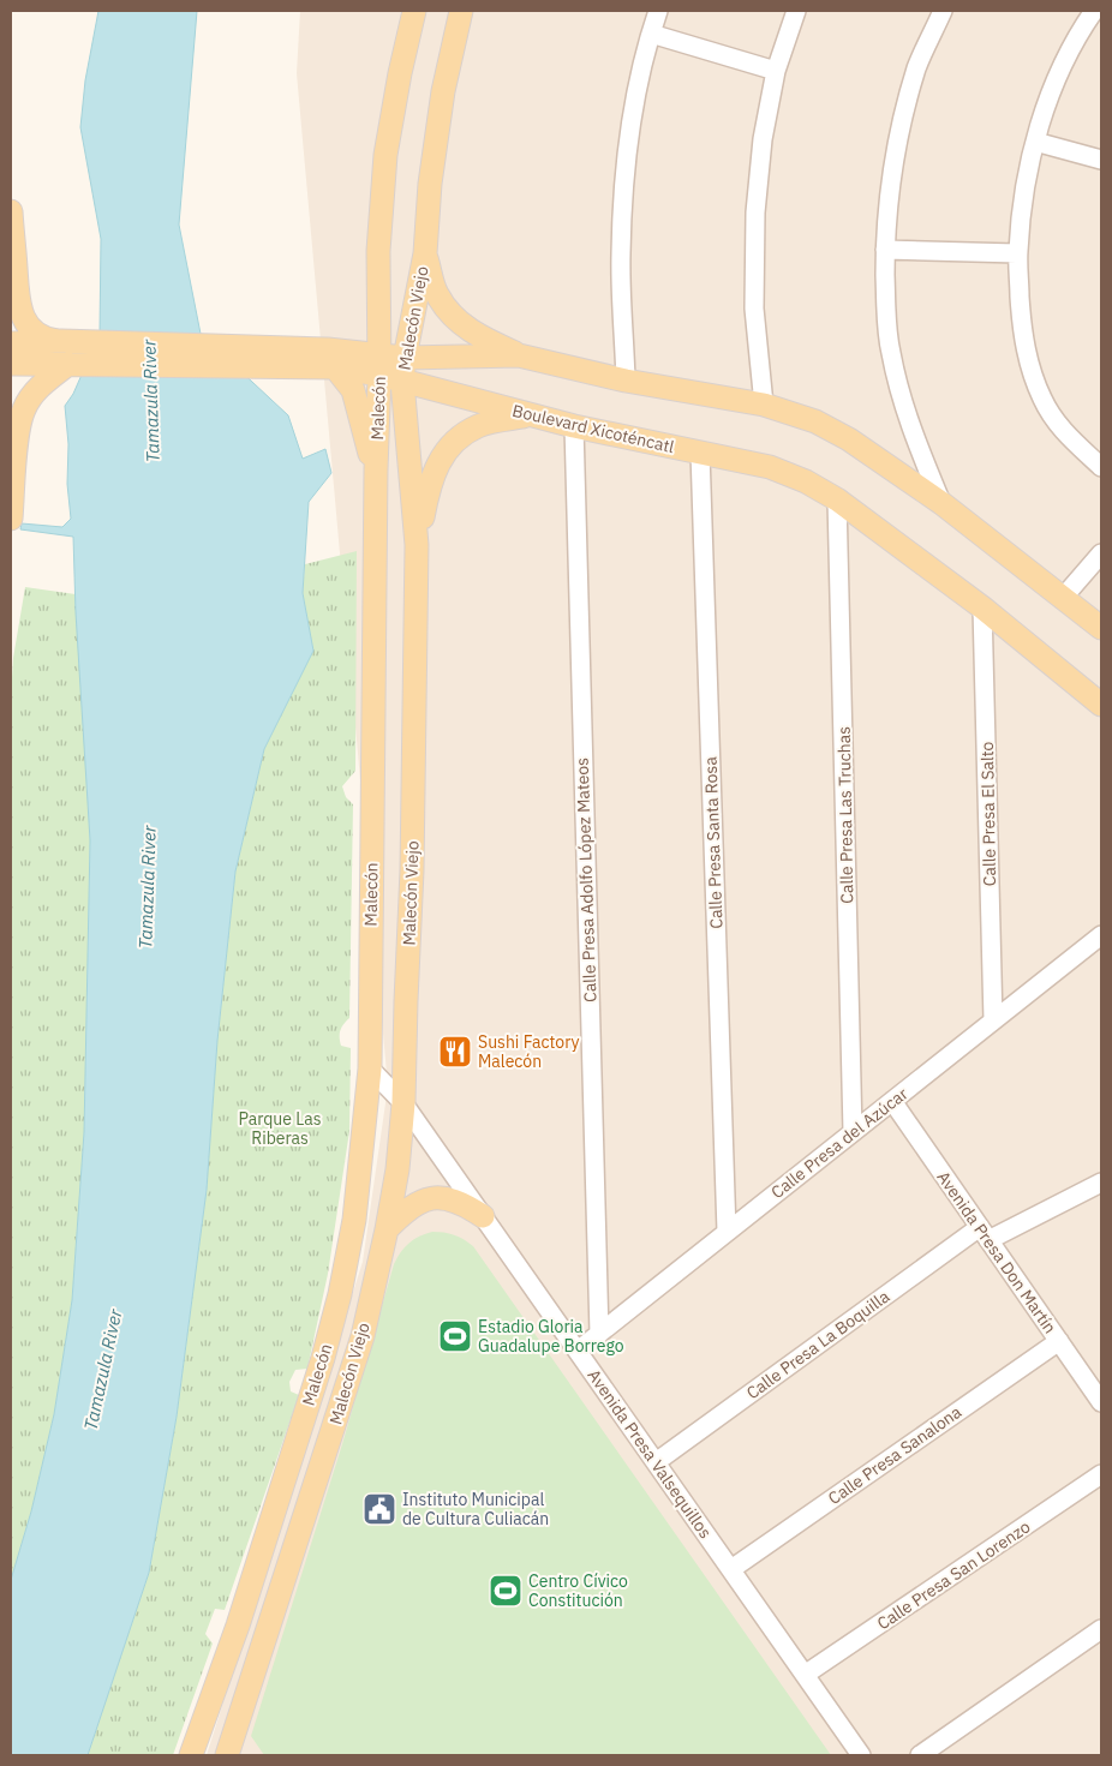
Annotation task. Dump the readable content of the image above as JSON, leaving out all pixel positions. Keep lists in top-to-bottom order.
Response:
{
  "streets": {
    "main road": ["Malecón Viejo", "Malecón", "Boulevard Xicoténcatl"],
    "street": [
      "Calle Presa El Salto",
      "Calle Presa Las Truchas",
      "Calle Presa Santa Rosa",
      "Calle Presa Adolfo López Mateos",
      "Calle Presa del Azúcar",
      "Avenida Presa Don Martín",
      "Calle Presa La Boquilla",
      "Avenida Presa Valsequillos",
      "Calle Presa Sanalona",
      "Calle Presa San Lorenzo"
    ]
  },
  "crossings": [
    ["Malecón Viejo", "Boulevard Xicoténcatl"],
    ["Malecón Viejo", "Avenida Presa Valsequillos"],
    ["Malecón", "Boulevard Xicoténcatl"],
    ["Malecón", "Avenida Presa Valsequillos"],
    ["Boulevard Xicoténcatl", "Calle Presa El Salto"],
    ["Boulevard Xicoténcatl", "Calle Presa Las Truchas"],
    ["Boulevard Xicoténcatl", "Calle Presa Santa Rosa"],
    ["Boulevard Xicoténcatl", "Calle Presa Adolfo López Mateos"],
    ["Calle Presa El Salto", "Calle Presa del Azúcar"],
    ["Calle Presa Las Truchas", "Calle Presa del Azúcar"],
    ["Calle Presa Santa Rosa", "Calle Presa del Azúcar"],
    ["Calle Presa Adolfo López Mateos", "Calle Presa del Azúcar"],
    ["Calle Presa del Azúcar", "Avenida Presa Don Martín"],
    ["Calle Presa del Azúcar", "Avenida Presa Valsequillos"],
    ["Avenida Presa Don Martín", "Calle Presa La Boquilla"],
    ["Avenida Presa Don Martín", "Calle Presa Sanalona"],
    ["Calle Presa La Boquilla", "Avenida Presa Valsequillos"],
    ["Avenida Presa Valsequillos", "Calle Presa Sanalona"],
    ["Avenida Presa Valsequillos", "Calle Presa San Lorenzo"]
  ],
  "water": ["Tamazula River"],
  "parks": ["Parque Las Riberas"],
  "places": {
    "restaurant": ["Sushi Factory Malecón"],
    "sports": ["Estadio Gloria Guadalupe Borrego", "Centro Cívico Constitución"],
    "public building": ["Instituto Municipal de Cultura Culiacán"]
  }
}
